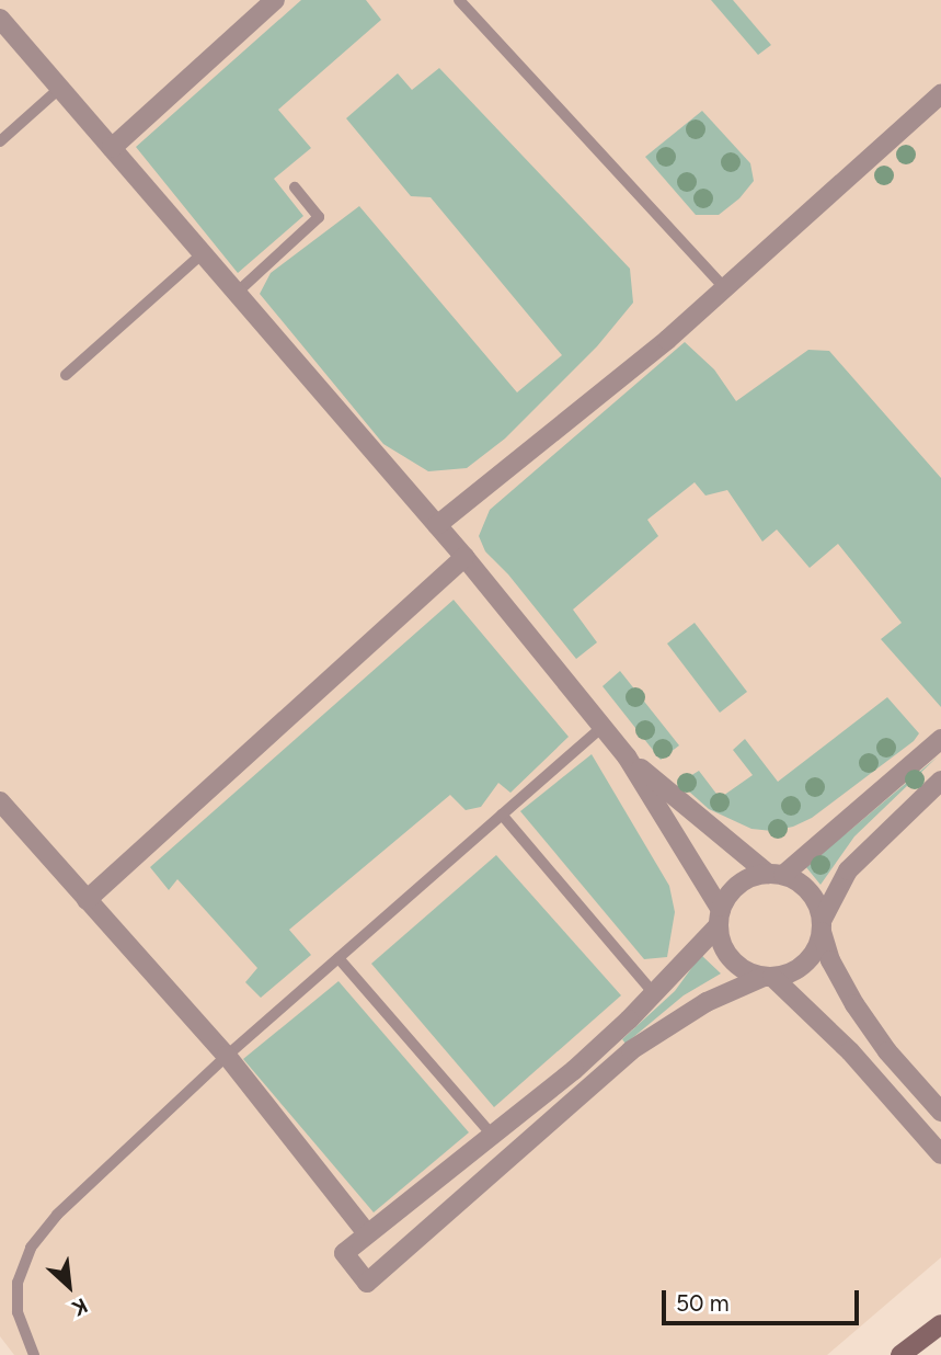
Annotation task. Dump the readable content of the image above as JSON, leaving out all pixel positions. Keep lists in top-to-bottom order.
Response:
{
  "scale_bar": "50 m",
  "north": "bottom right"
}
